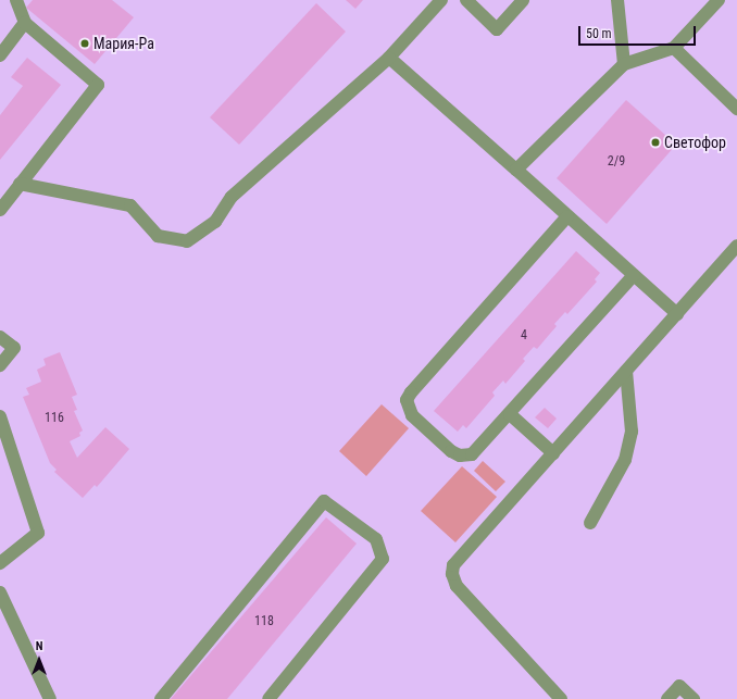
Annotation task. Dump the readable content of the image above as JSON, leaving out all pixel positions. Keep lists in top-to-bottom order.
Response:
{
  "places": ["Мария-Ра", "Светофор"],
  "house_numbers": [
    "2/9",
    "4",
    "116",
    "118"
  ],
  "scale_bar": "50 m",
  "north": "top"
}
